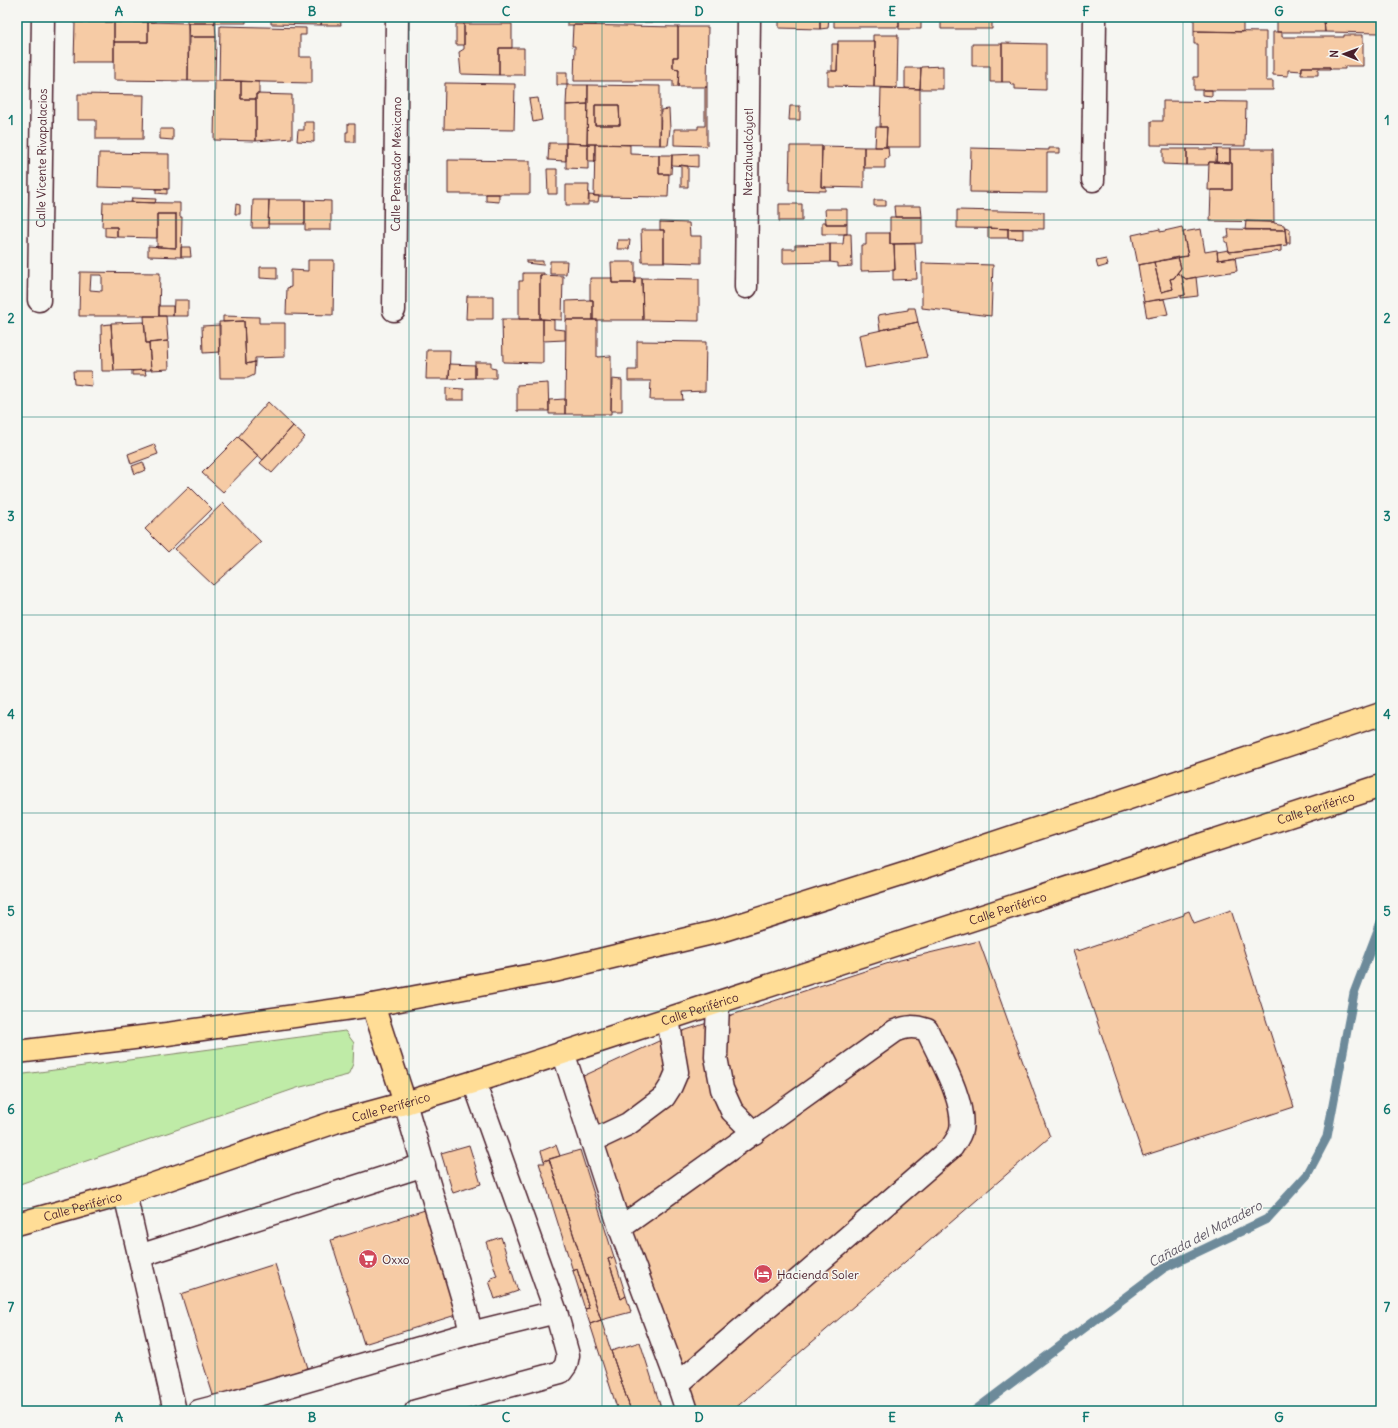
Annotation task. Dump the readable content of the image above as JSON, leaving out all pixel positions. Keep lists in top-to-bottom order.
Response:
{
  "streets": {
    "highway": ["Calle Periférico"],
    "street": ["Netzahualcóyotl", "Calle Vicente Rivapalacios", "Calle Pensador Mexicano"]
  },
  "water": ["Cañada del Matadero"],
  "places": {
    "supermarket": ["Oxxo"],
    "hotel": ["Hacienda Soler"]
  },
  "north": "left",
  "grid": {
    "columns": [
      "A",
      "B",
      "C",
      "D",
      "E",
      "F",
      "G"
    ],
    "rows": [
      "1",
      "2",
      "3",
      "4",
      "5",
      "6",
      "7"
    ]
  }
}
